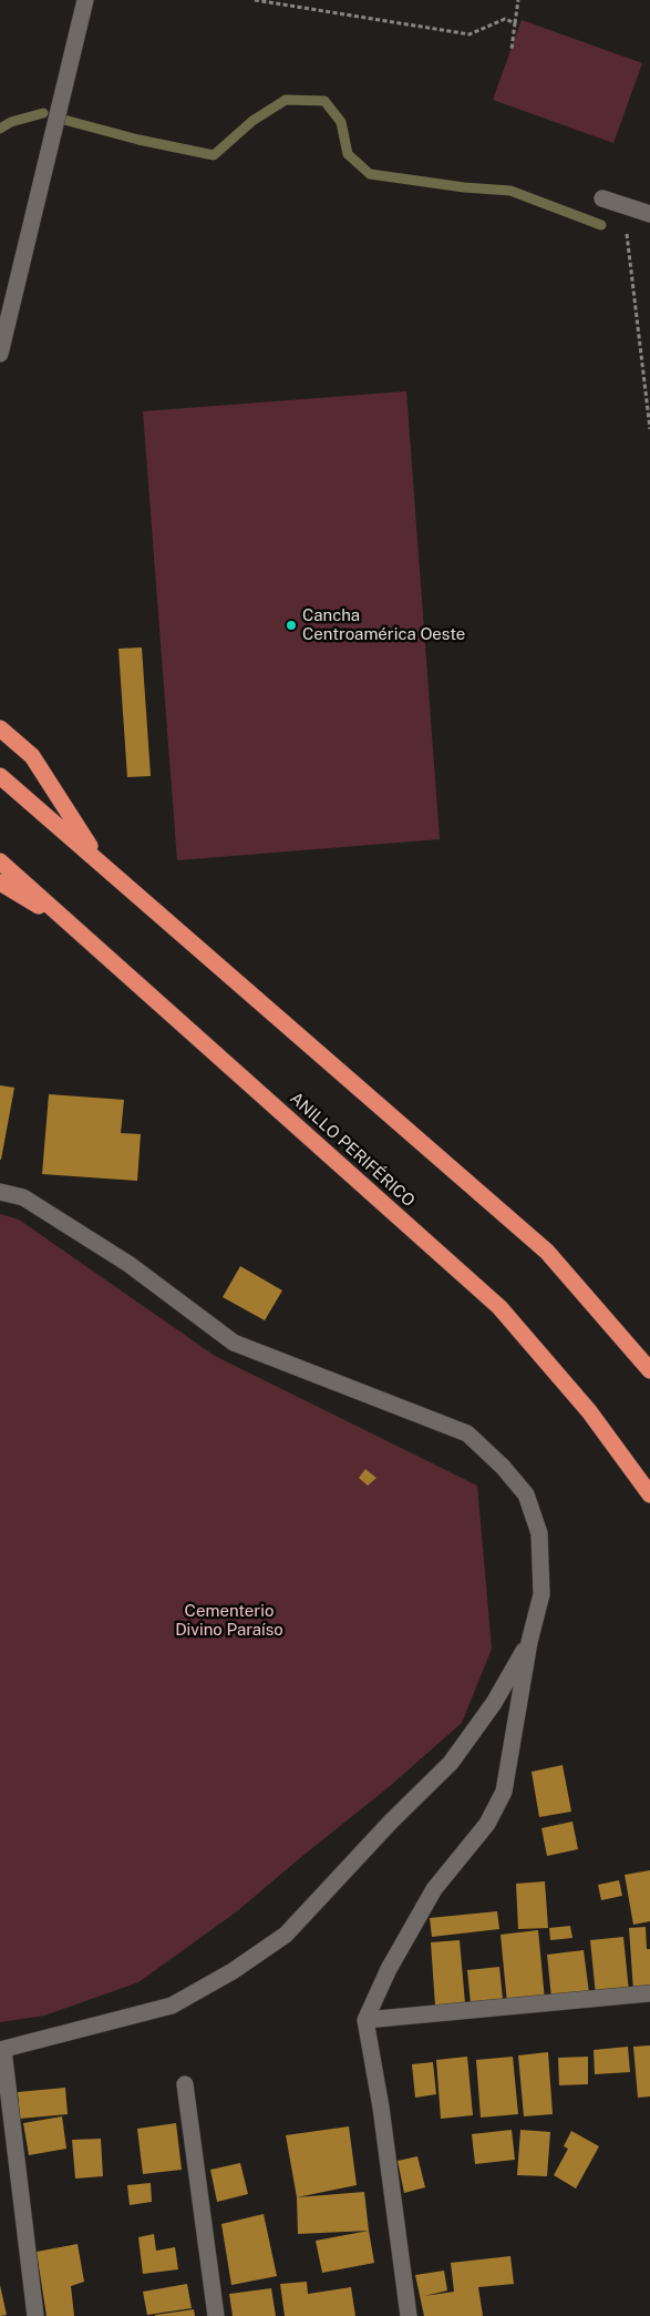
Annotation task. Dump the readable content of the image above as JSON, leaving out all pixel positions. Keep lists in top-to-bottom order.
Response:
{
  "streets": {
    "highway": ["ANILLO PERIFÉRICO"]
  },
  "parks": ["Cementerio Divino Paraíso"],
  "places": ["Cancha Centroamérica Oeste"]
}
